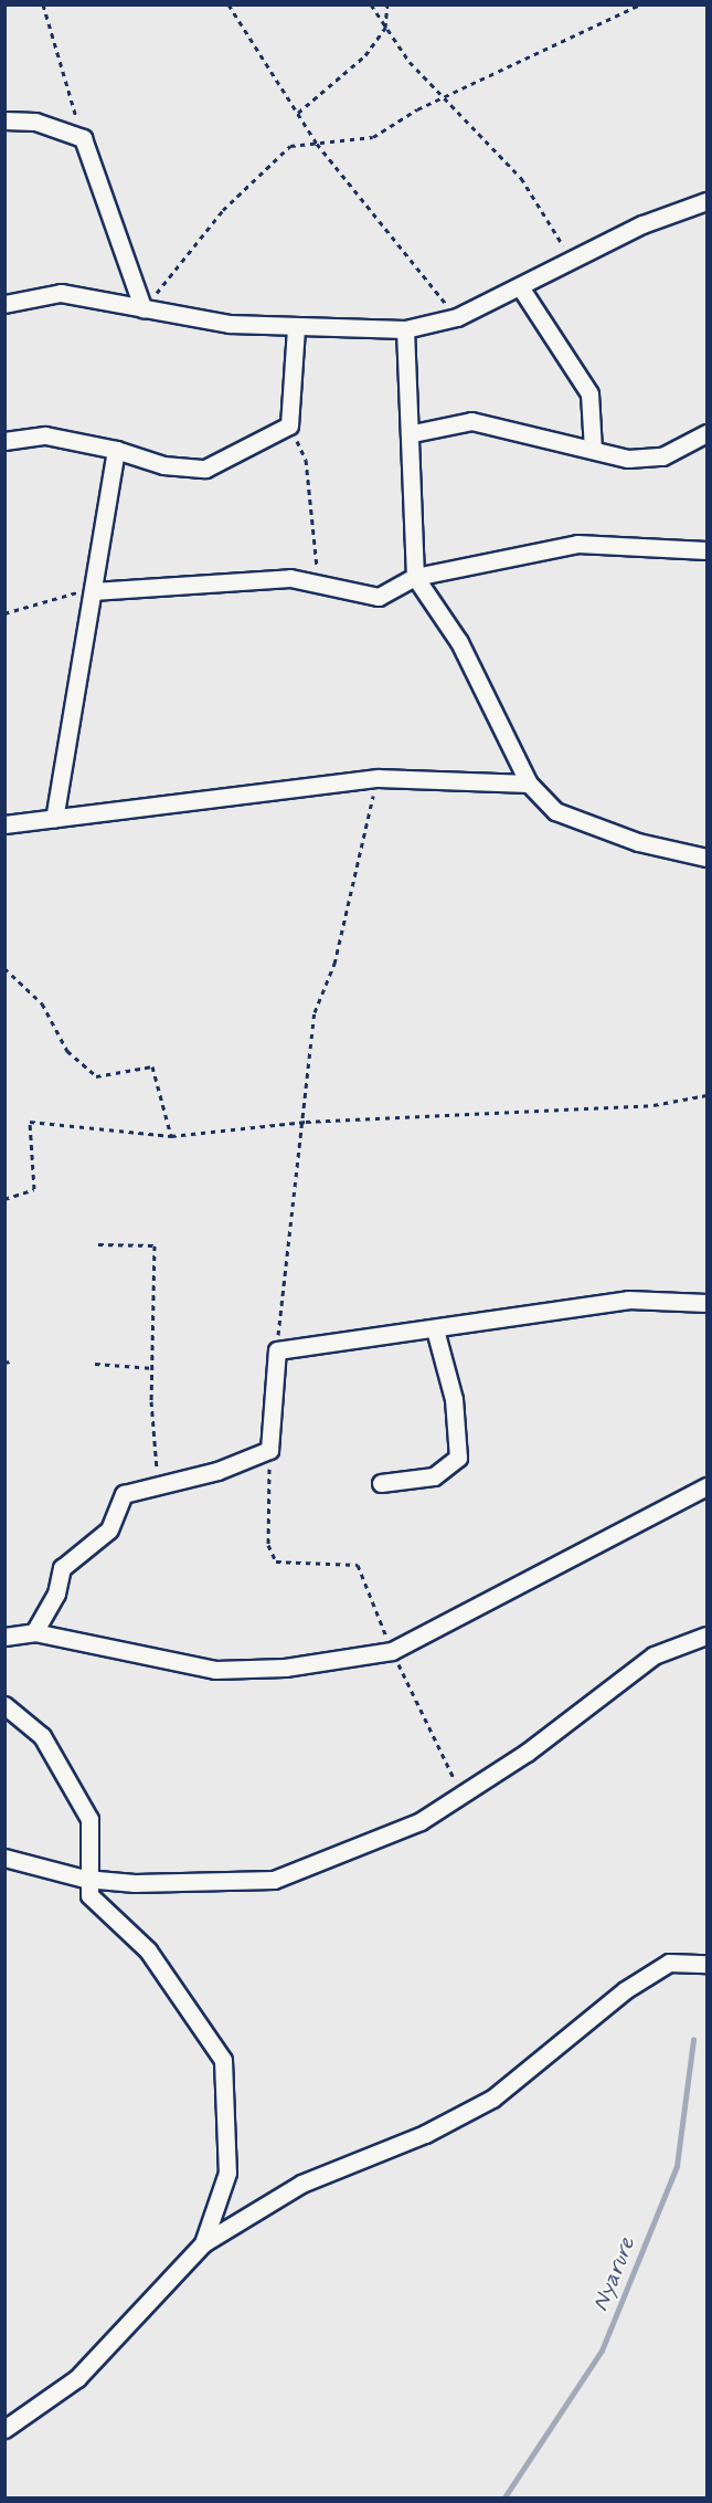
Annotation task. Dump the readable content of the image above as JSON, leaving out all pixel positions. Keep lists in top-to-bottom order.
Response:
{
  "water": ["Nyarure"]
}
